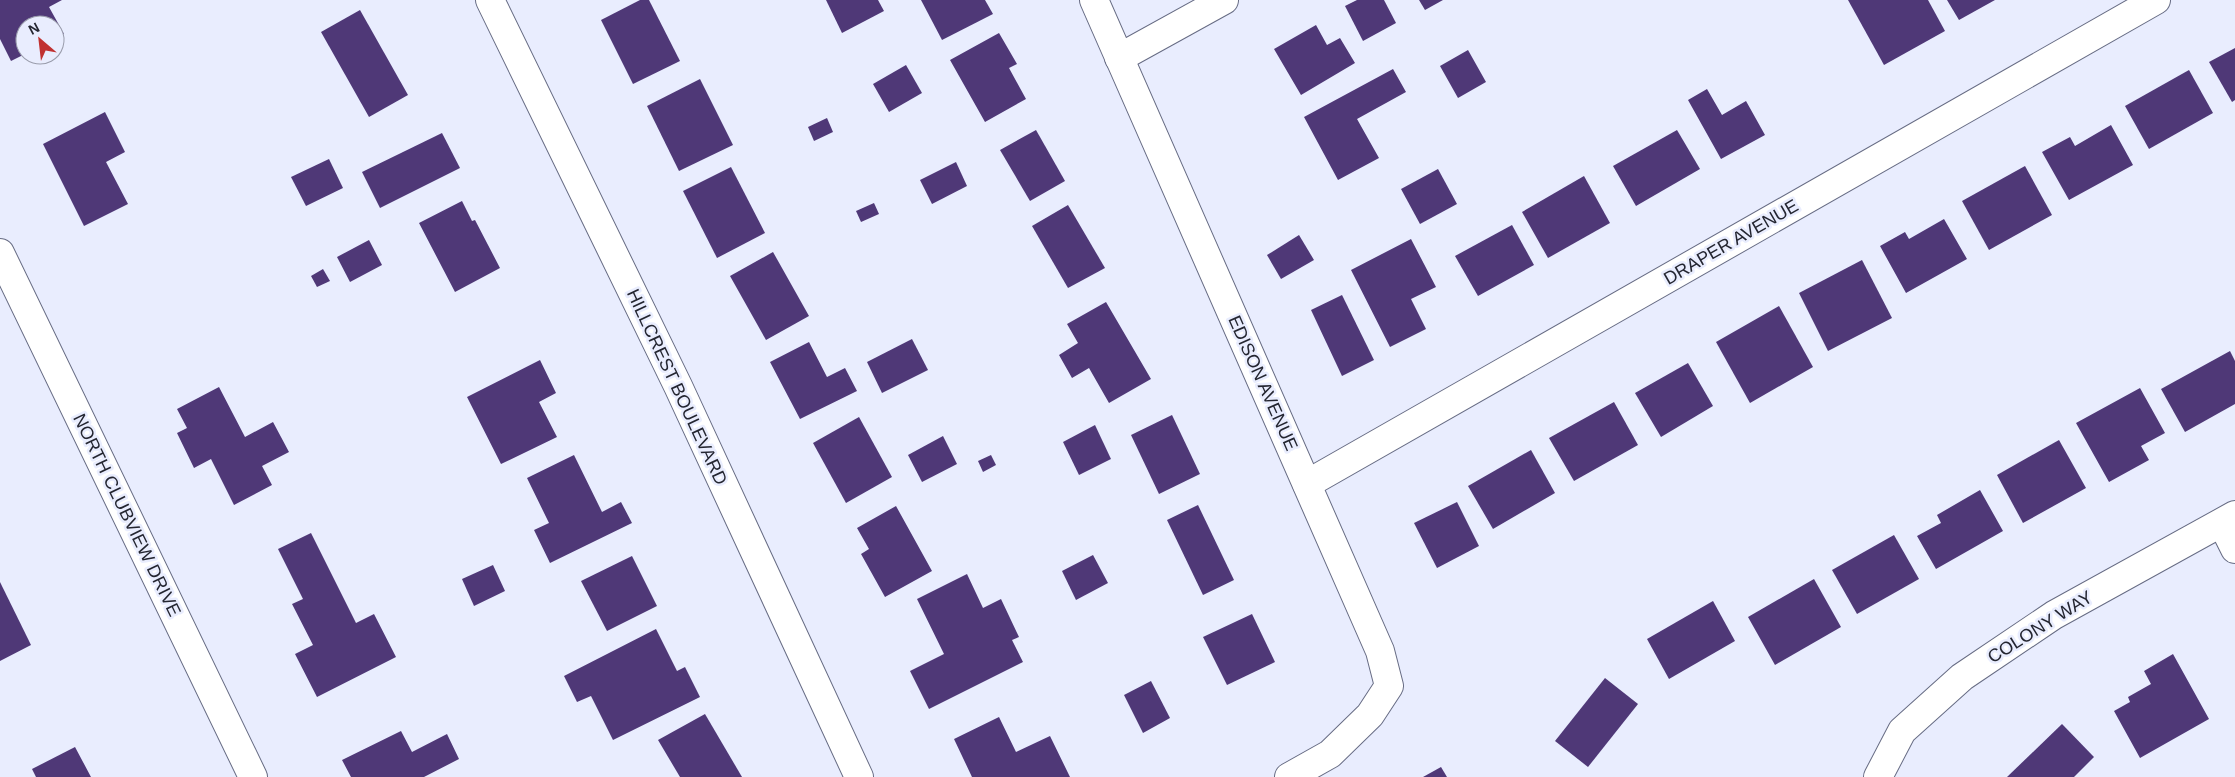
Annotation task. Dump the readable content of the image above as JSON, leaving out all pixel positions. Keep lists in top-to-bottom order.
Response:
{
  "streets": {
    "street": [
      "DRAPER AVENUE",
      "EDISON AVENUE",
      "HILLCREST BOULEVARD",
      "NORTH CLUBVIEW DRIVE",
      "COLONY WAY"
    ]
  },
  "crossings": [
    ["DRAPER AVENUE", "EDISON AVENUE"]
  ],
  "north": "top left"
}
